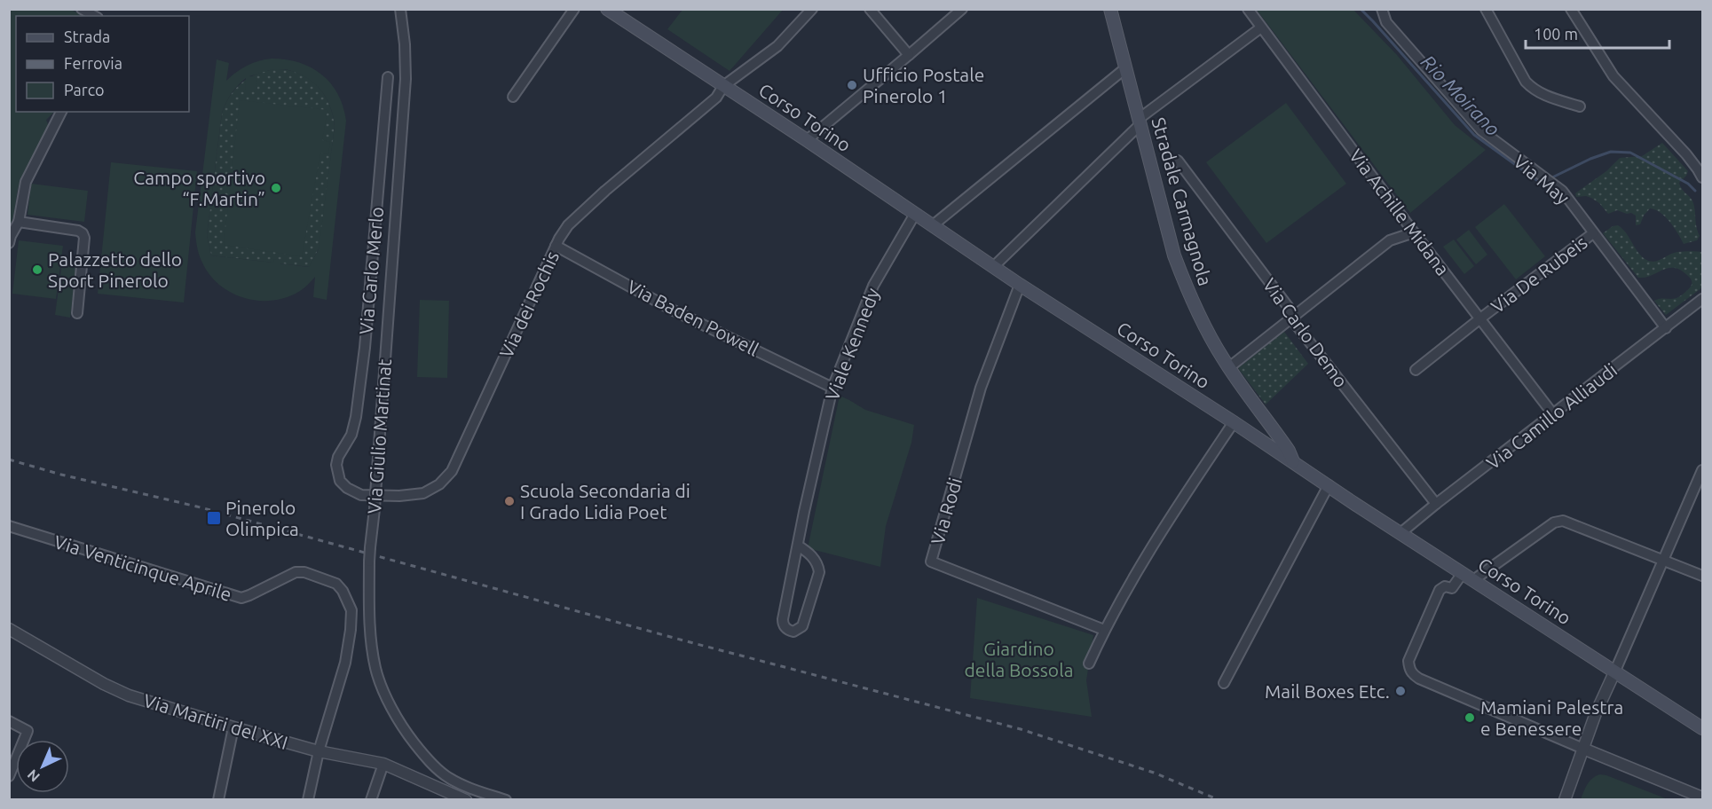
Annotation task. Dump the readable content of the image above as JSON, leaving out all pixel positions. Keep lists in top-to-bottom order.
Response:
{
  "streets": {
    "main road": ["Corso Torino", "Stradale Carmagnola"],
    "street": [
      "Via May",
      "Via Achille Midana",
      "Via Carlo Merlo",
      "Via De Rubeis",
      "Via dei Rochis",
      "Via Baden Powell",
      "Via Carlo Demo",
      "Viale Kennedy",
      "Via Camillo Alliaudi",
      "Via Giulio Martinat",
      "Via Rodi",
      "Via Venticinque Aprile",
      "Via Martiri del XXI"
    ]
  },
  "crossings": [
    ["Corso Torino", "Stradale Carmagnola"],
    ["Corso Torino", "Via dei Rochis"],
    ["Corso Torino", "Viale Kennedy"],
    ["Corso Torino", "Via Camillo Alliaudi"],
    ["Corso Torino", "Via Rodi"],
    ["Via May", "Via De Rubeis"],
    ["Via Achille Midana", "Via De Rubeis"],
    ["Via Achille Midana", "Via Camillo Alliaudi"],
    ["Via Carlo Merlo", "Via dei Rochis"],
    ["Via De Rubeis", "Via Camillo Alliaudi"],
    ["Via dei Rochis", "Via Baden Powell"],
    ["Via Baden Powell", "Viale Kennedy"],
    ["Via Carlo Demo", "Via Camillo Alliaudi"],
    ["Via Venticinque Aprile", "Via Martiri del XXI"]
  ],
  "water": ["Rio Moirano"],
  "parks": ["Giardino della Bossola"],
  "places": {
    "other": [
      "Ufficio Postale Pinerolo 1",
      "Campo sportivo “F.Martin”",
      "Palazzetto dello Sport Pinerolo",
      "Scuola Secondaria di I Grado Lidia Poet",
      "Mail Boxes Etc.",
      "Mamiani Palestra e Benessere"
    ],
    "transit": ["Pinerolo Olimpica"]
  },
  "legend": ["Strada", "Ferrovia", "Parco"],
  "scale_bar": "100 m",
  "north": "bottom left"
}
